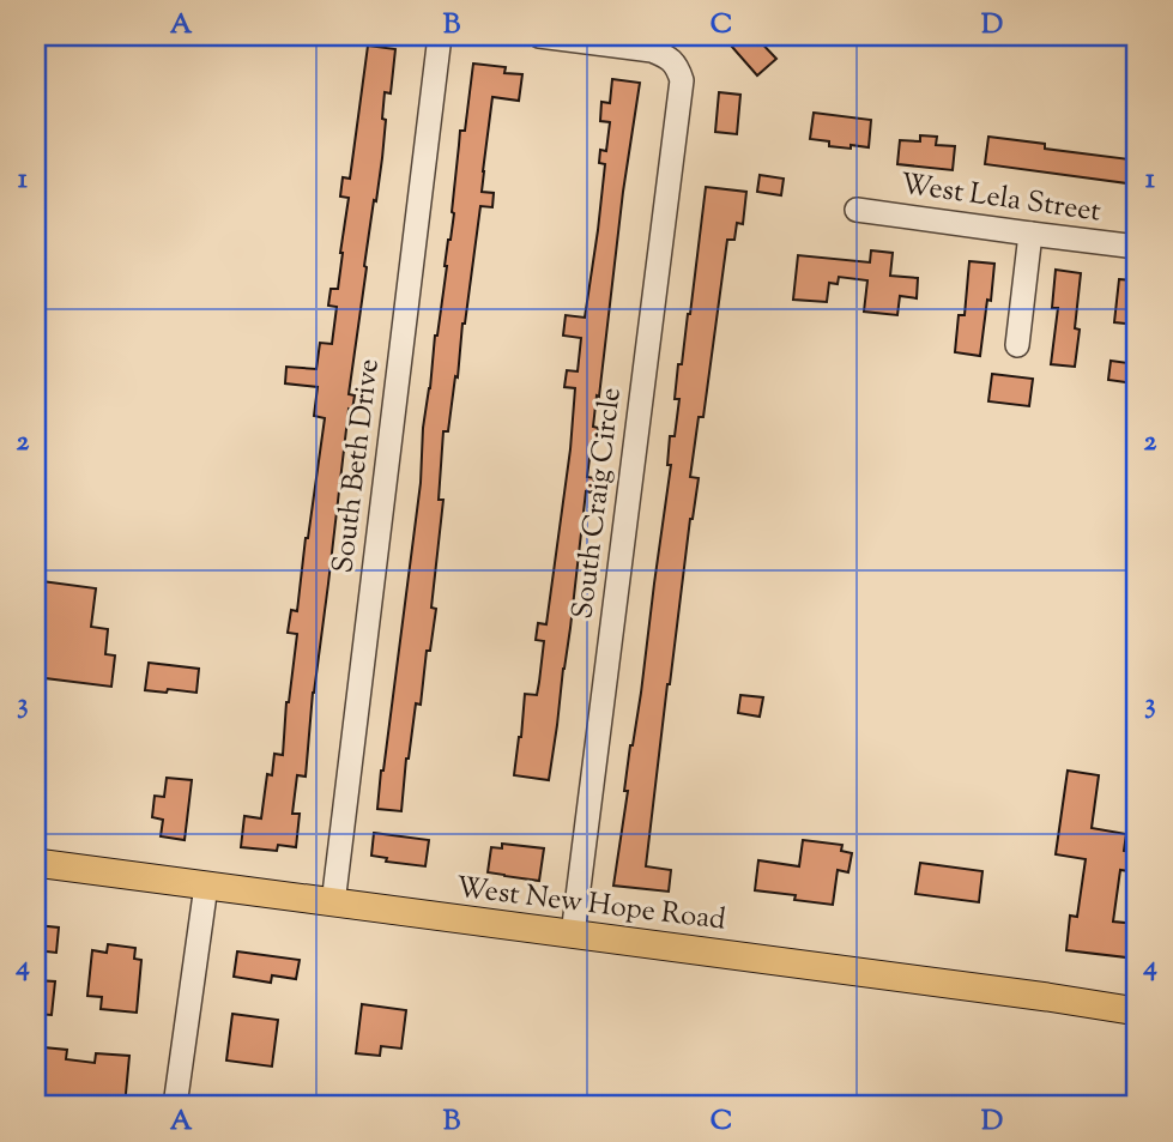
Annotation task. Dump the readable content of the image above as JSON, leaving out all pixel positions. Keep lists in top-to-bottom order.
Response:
{
  "streets": {
    "main road": ["West New Hope Road"],
    "street": ["West Lela Street", "South Beth Drive", "South Craig Circle"]
  },
  "crossings": [
    ["South Beth Drive", "West New Hope Road"],
    ["South Craig Circle", "West New Hope Road"]
  ],
  "grid": {
    "columns": [
      "A",
      "B",
      "C",
      "D"
    ],
    "rows": [
      "1",
      "2",
      "3",
      "4"
    ]
  }
}
